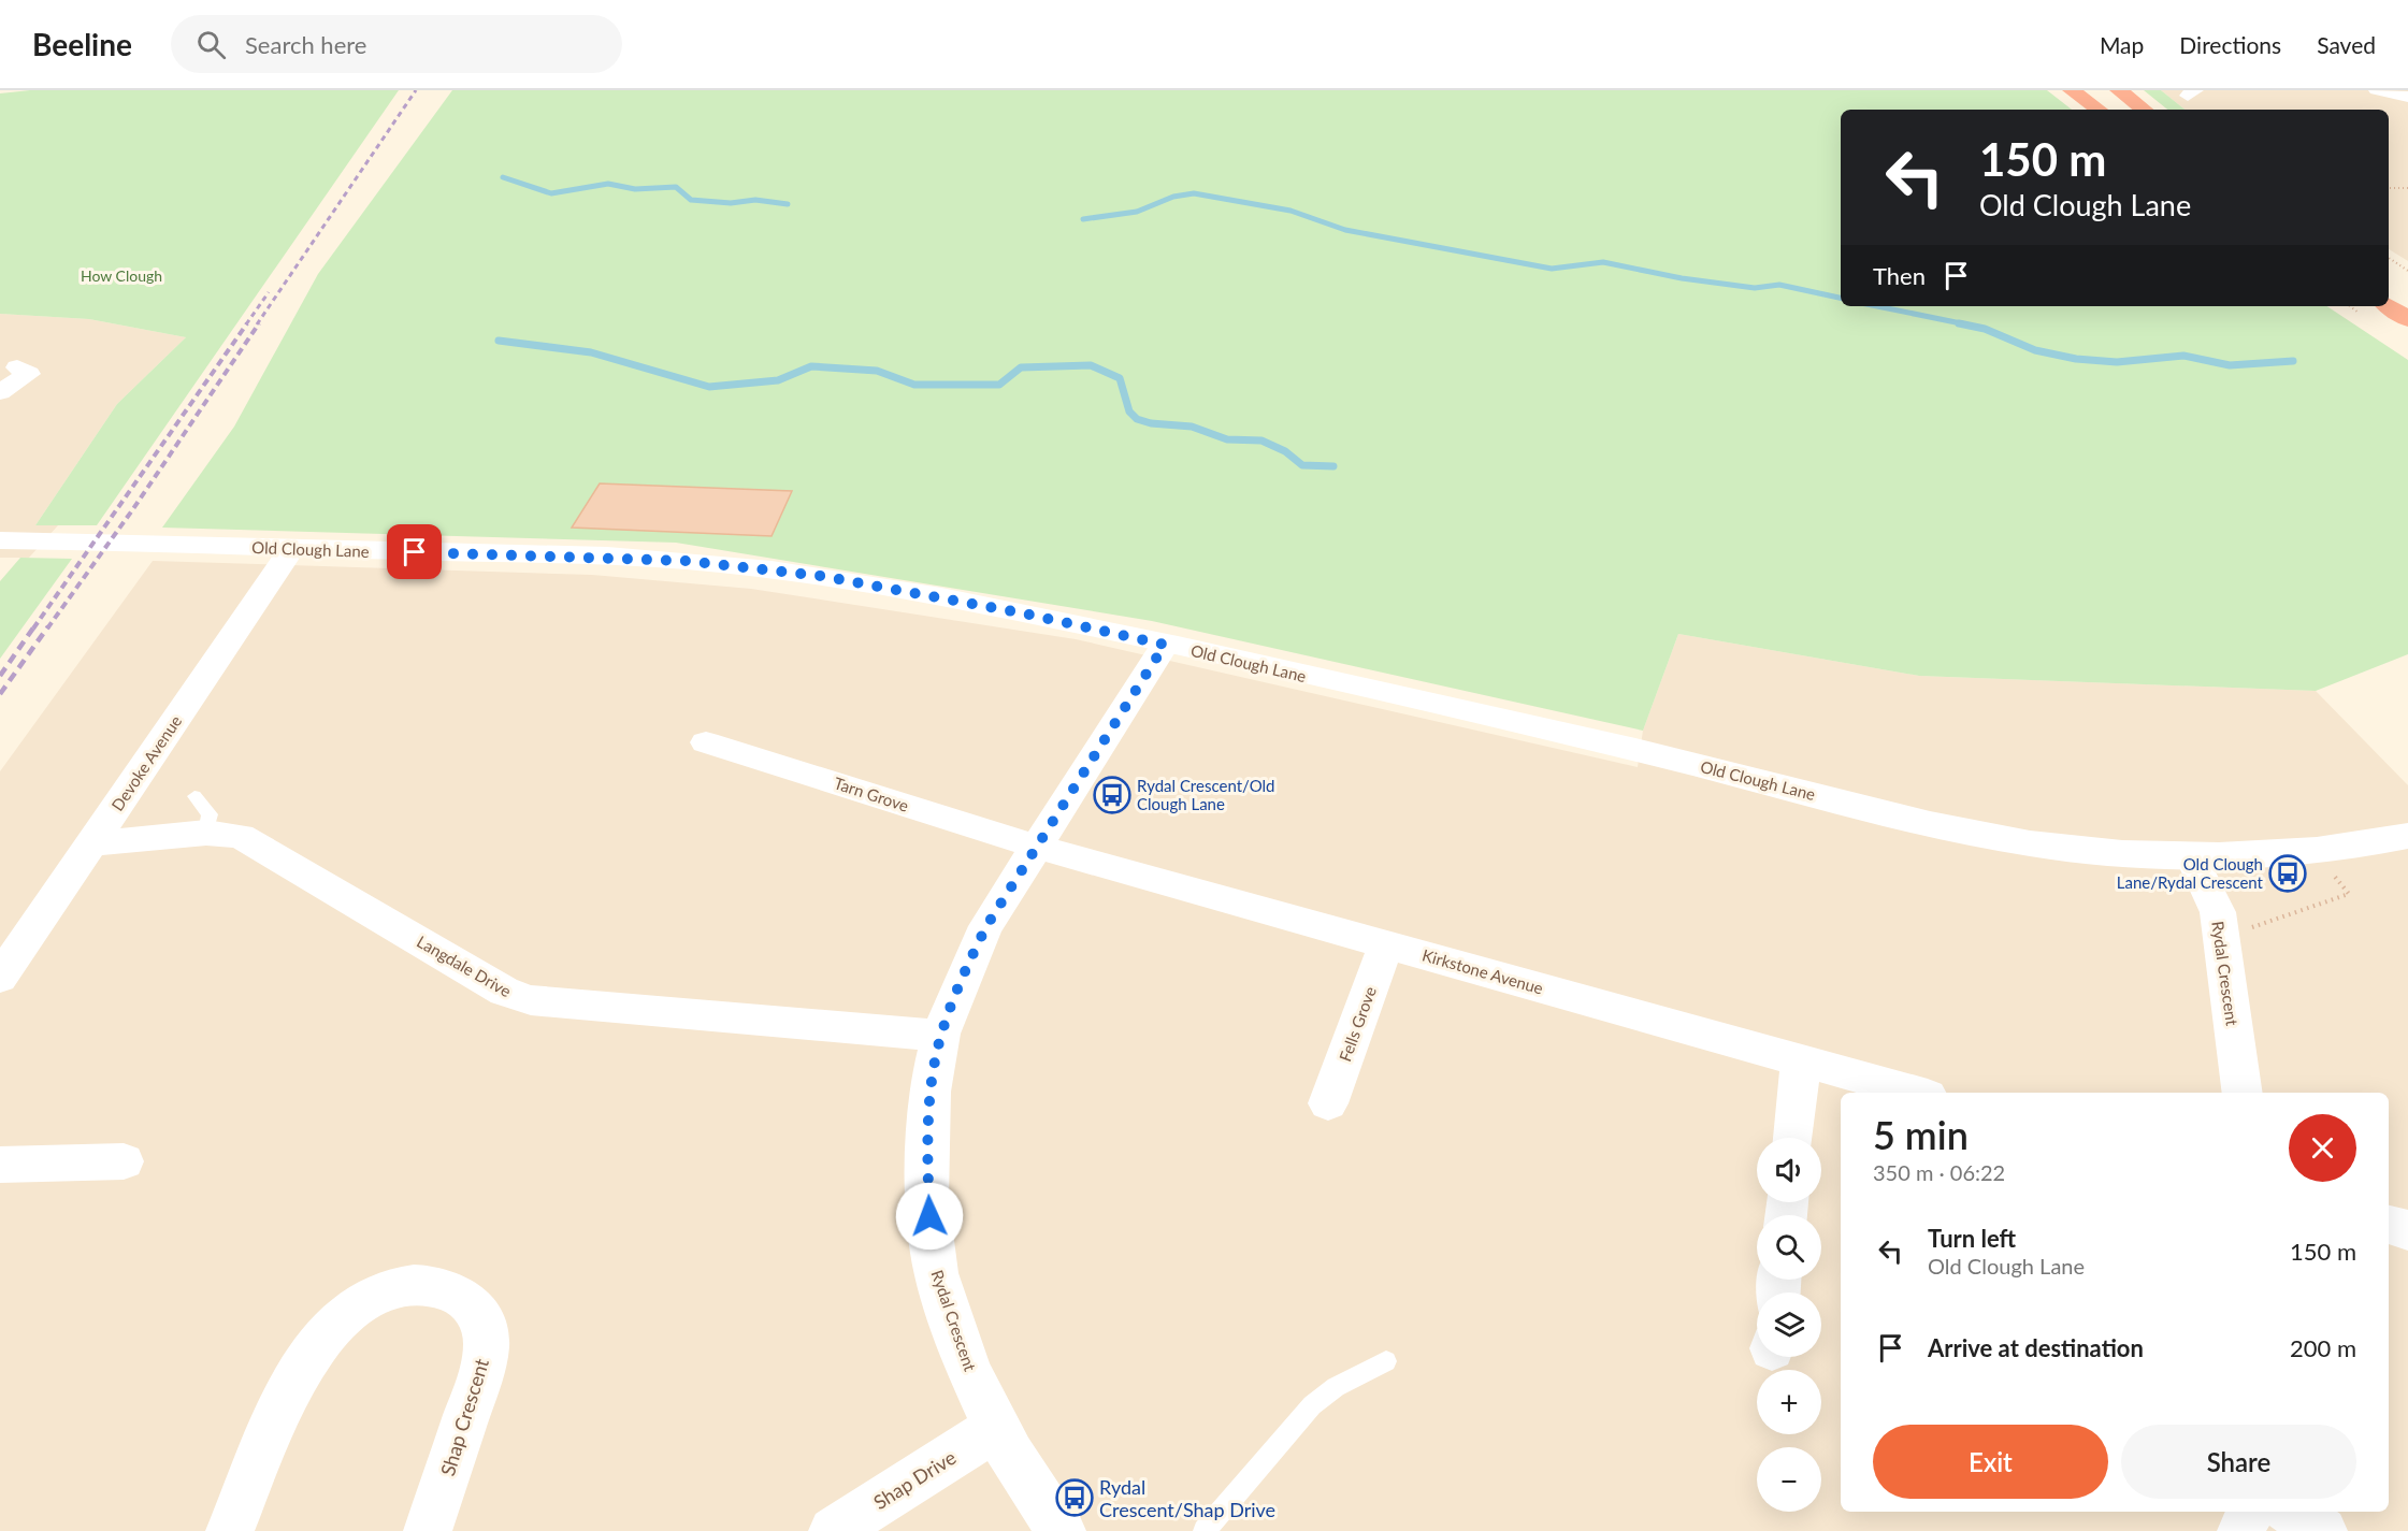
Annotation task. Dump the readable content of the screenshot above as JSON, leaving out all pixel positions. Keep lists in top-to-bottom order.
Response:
{
  "streets": {
    "street": [
      "Old Clough Lane",
      "Devoke Avenue",
      "Tarn Grove",
      "Langdale Drive",
      "Kirkstone Avenue",
      "Rydal Crescent",
      "Fells Grove",
      "Shap Crescent",
      "Shap Drive"
    ]
  },
  "crossings": [
    ["Old Clough Lane", "Devoke Avenue"],
    ["Old Clough Lane", "Rydal Crescent"],
    ["Devoke Avenue", "Langdale Drive"],
    ["Tarn Grove", "Kirkstone Avenue"],
    ["Tarn Grove", "Rydal Crescent"],
    ["Langdale Drive", "Rydal Crescent"],
    ["Kirkstone Avenue", "Rydal Crescent"],
    ["Kirkstone Avenue", "Fells Grove"],
    ["Rydal Crescent", "Shap Drive"]
  ],
  "parks": ["How Clough"],
  "places": {
    "bus stop": ["Rydal Crescent/Old Clough Lane", "Old Clough Lane/Rydal Crescent", "Rydal Crescent/Shap Drive"]
  },
  "page": {
    "header": "Beeline",
    "search": "Search here",
    "nav": ["Map", "Directions", "Saved"],
    "turn": ["150 m", "Old Clough Lane"],
    "then": "Then",
    "heading": ["5 min", "350 m · 06:22"],
    "map_buttons": ["+", "−"],
    "list": [
      {
        "name": "Turn left",
        "note": "Old Clough Lane",
        "value": "150 m"
      },
      {
        "name": "Arrive at destination",
        "value": "200 m"
      }
    ],
    "buttons": ["Exit", "Share"]
  }
}
